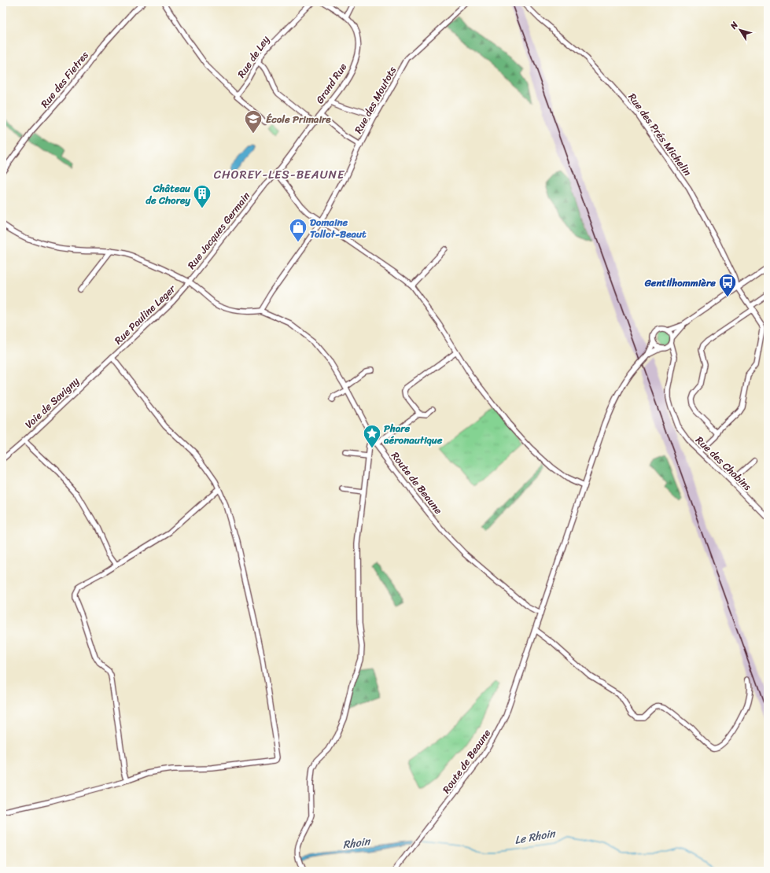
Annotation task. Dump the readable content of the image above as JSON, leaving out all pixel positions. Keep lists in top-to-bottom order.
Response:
{
  "streets": {
    "street": [
      "Rue de Ley",
      "Rue des Fietres",
      "Grand Rue",
      "Rue des Moutots",
      "Rue des Prés Michelin",
      "Rue Jacques Germain",
      "Rue Pauline Leger",
      "Voie de Savigny",
      "Rue des Chobins",
      "Route de Beaune"
    ]
  },
  "crossings": [
    ["Grand Rue", "Rue Jacques Germain"],
    ["Rue des Moutots", "Route de Beaune"],
    ["Rue des Prés Michelin", "Rue des Chobins"],
    ["Rue Jacques Germain", "Rue Pauline Leger"],
    ["Rue Pauline Leger", "Voie de Savigny"]
  ],
  "districts": ["CHOREY-LES-BEAUNE"],
  "water": ["Le Rhoin", "Rhoin"],
  "places": {
    "school or university": ["École Primaire"],
    "building": ["Château de Chorey"],
    "shop": ["Domaine Tollot-Beaut"],
    "bus stop": ["Gentilhommière"],
    "place": ["Phare aéronautique"]
  },
  "north": "top left"
}
